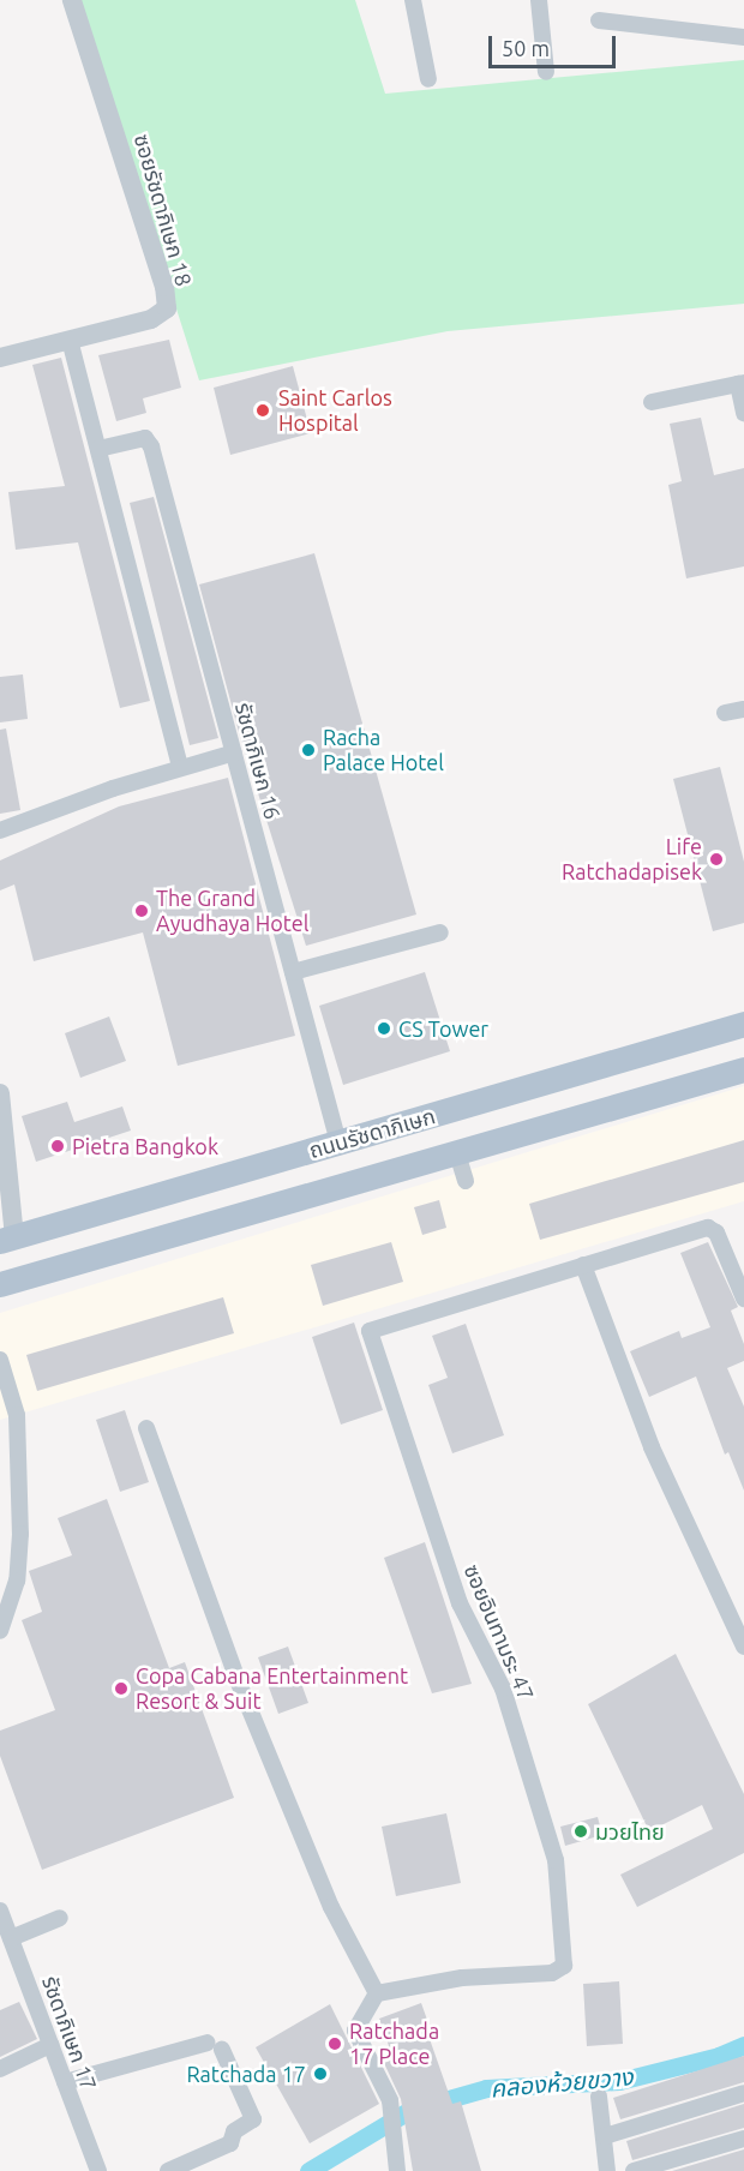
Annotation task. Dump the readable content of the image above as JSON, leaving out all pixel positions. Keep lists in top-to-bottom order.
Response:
{
  "streets": {
    "main road": ["ถนนรัชดาภิเษก"],
    "street": [
      "ซอยรัชดาภิเษก 18",
      "รัชดาภิเษก 16",
      "ซอยอินทามระ 47",
      "รัชดาภิเษก 17"
    ]
  },
  "crossings": [
    ["รัชดาภิเษก 16", "ถนนรัชดาภิเษก"]
  ],
  "water": ["คลองห้วยขวาง"],
  "places": [
    "Saint Carlos Hospital",
    "Racha Palace Hotel",
    "Life Ratchadapisek",
    "The Grand Ayudhaya Hotel",
    "CS Tower",
    "Pietra Bangkok",
    "Copa Cabana Entertainment Resort & Suit",
    "มวยไทย",
    "Ratchada 17 Place",
    "Ratchada 17"
  ],
  "scale_bar": "50 m"
}
